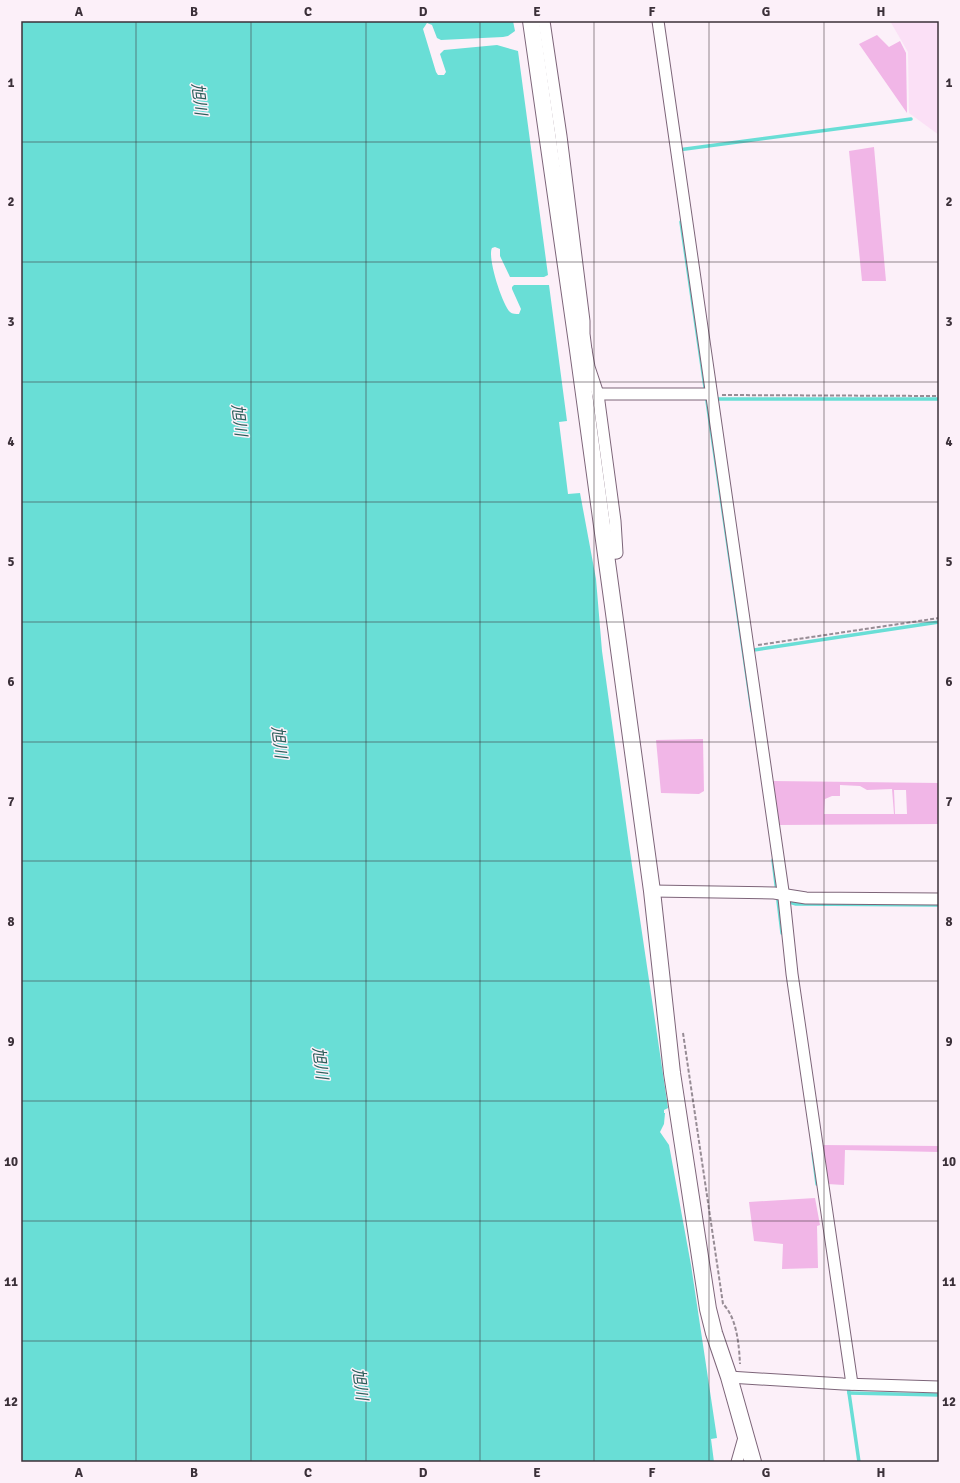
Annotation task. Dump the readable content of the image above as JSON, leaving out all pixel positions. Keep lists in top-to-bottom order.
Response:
{
  "water": ["旭川"],
  "grid": {
    "columns": [
      "A",
      "B",
      "C",
      "D",
      "E",
      "F",
      "G",
      "H"
    ],
    "rows": [
      "1",
      "2",
      "3",
      "4",
      "5",
      "6",
      "7",
      "8",
      "9",
      "10",
      "11",
      "12"
    ]
  }
}
